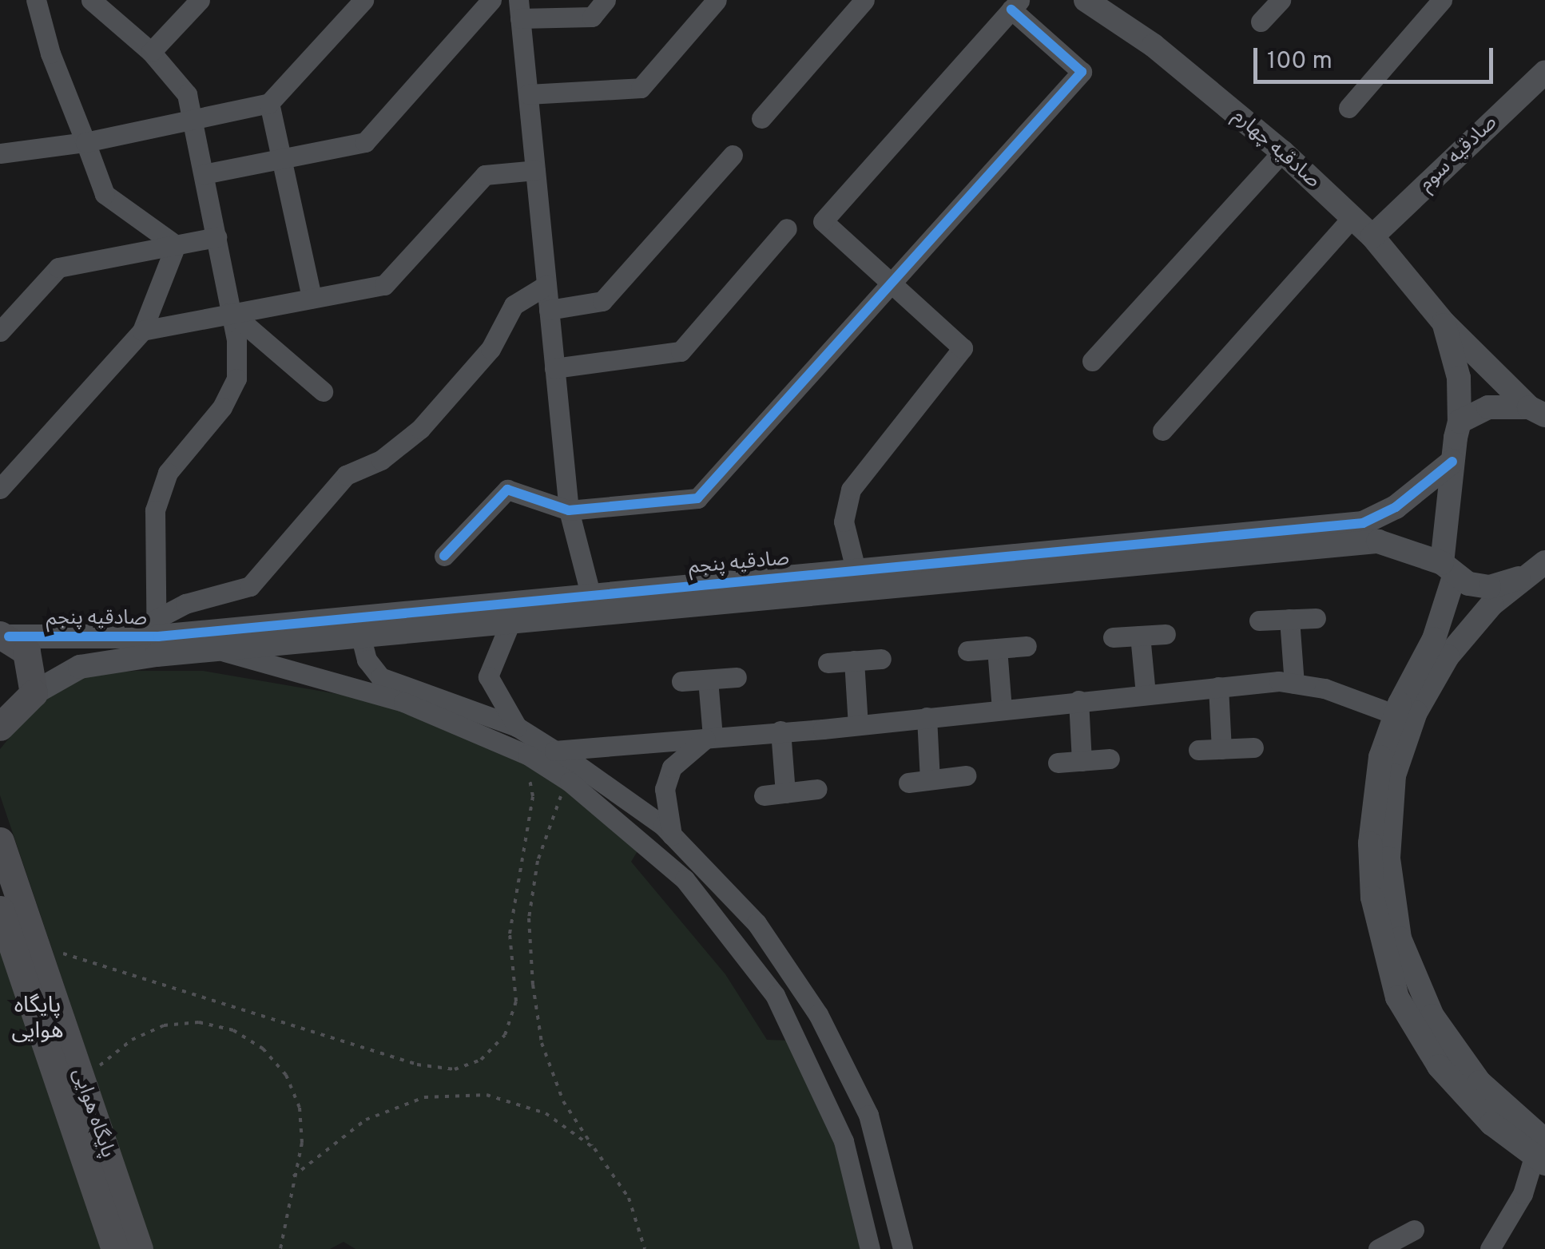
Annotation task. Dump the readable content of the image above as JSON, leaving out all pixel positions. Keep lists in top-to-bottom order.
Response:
{
  "streets": {
    "main road": ["پایگاه هوایی"],
    "street": ["صادقیه چهارم", "صادقیه سوم", "صادقیه پنجم"]
  },
  "crossings": [
    ["صادقیه چهارم", "صادقیه سوم"]
  ],
  "districts": ["پایگاه هوایی"],
  "scale_bar": "100 m"
}
